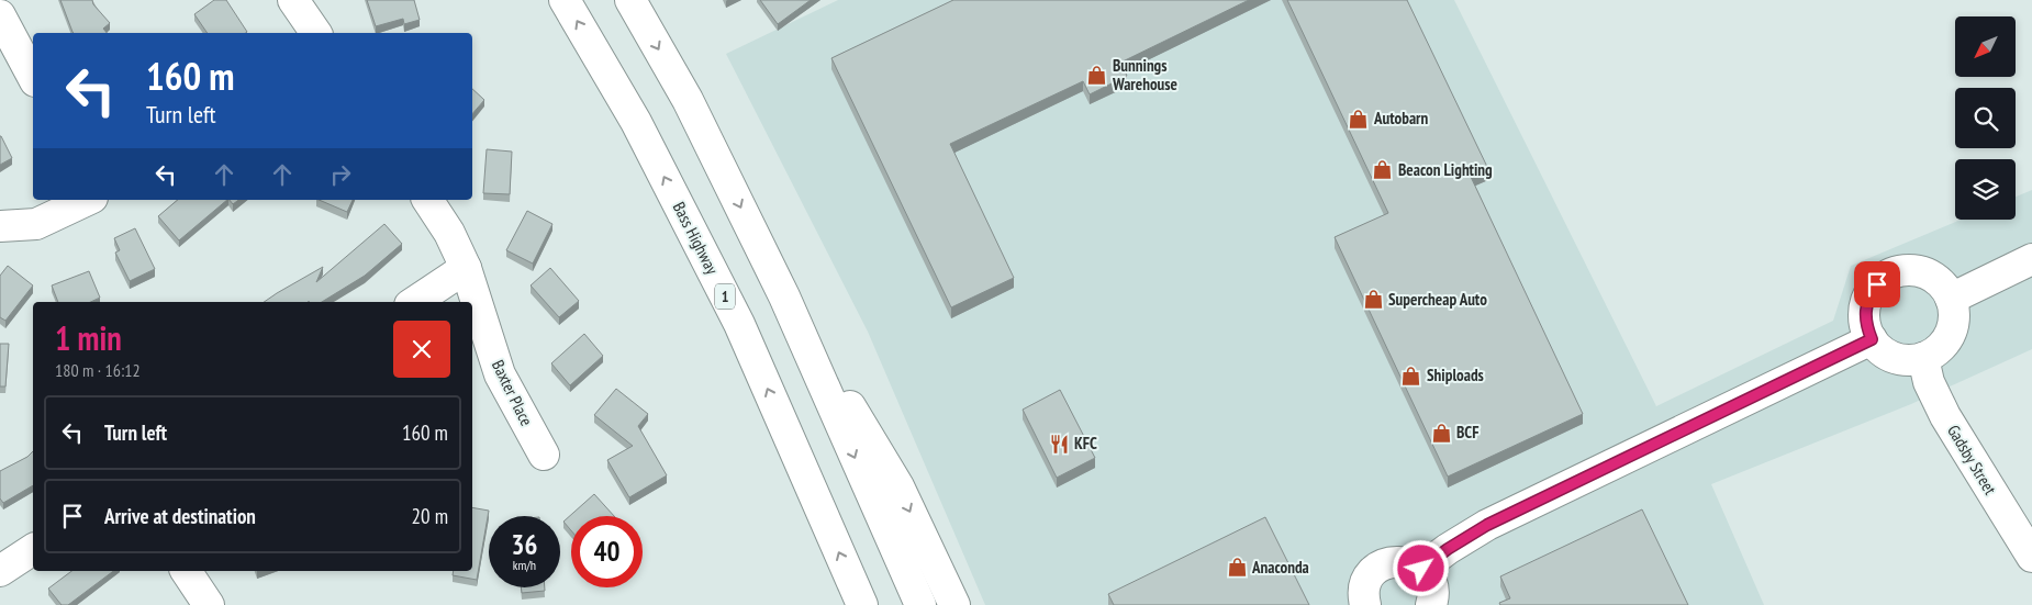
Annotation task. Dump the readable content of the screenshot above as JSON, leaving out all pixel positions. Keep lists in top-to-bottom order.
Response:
{
  "streets": {
    "main road": [
      "Bass Highway",
      "1",
      "Baxter Place",
      "Gadsby Street"
    ]
  },
  "places": {
    "shop": [
      "Bunnings Warehouse",
      "Autobarn",
      "Beacon Lighting",
      "Supercheap Auto",
      "Shiploads",
      "BCF",
      "Anaconda"
    ],
    "restaurant": ["KFC"]
  },
  "north": "bottom left",
  "page": {
    "turn": ["160 m", "Turn left"],
    "heading": ["1 min", "180 m · 16:12"],
    "list": [
      {
        "name": "Turn left",
        "value": "160 m"
      },
      {
        "name": "Arrive at destination",
        "value": "20 m"
      }
    ],
    "speed": "36 km/h",
    "limit": "40"
  }
}
